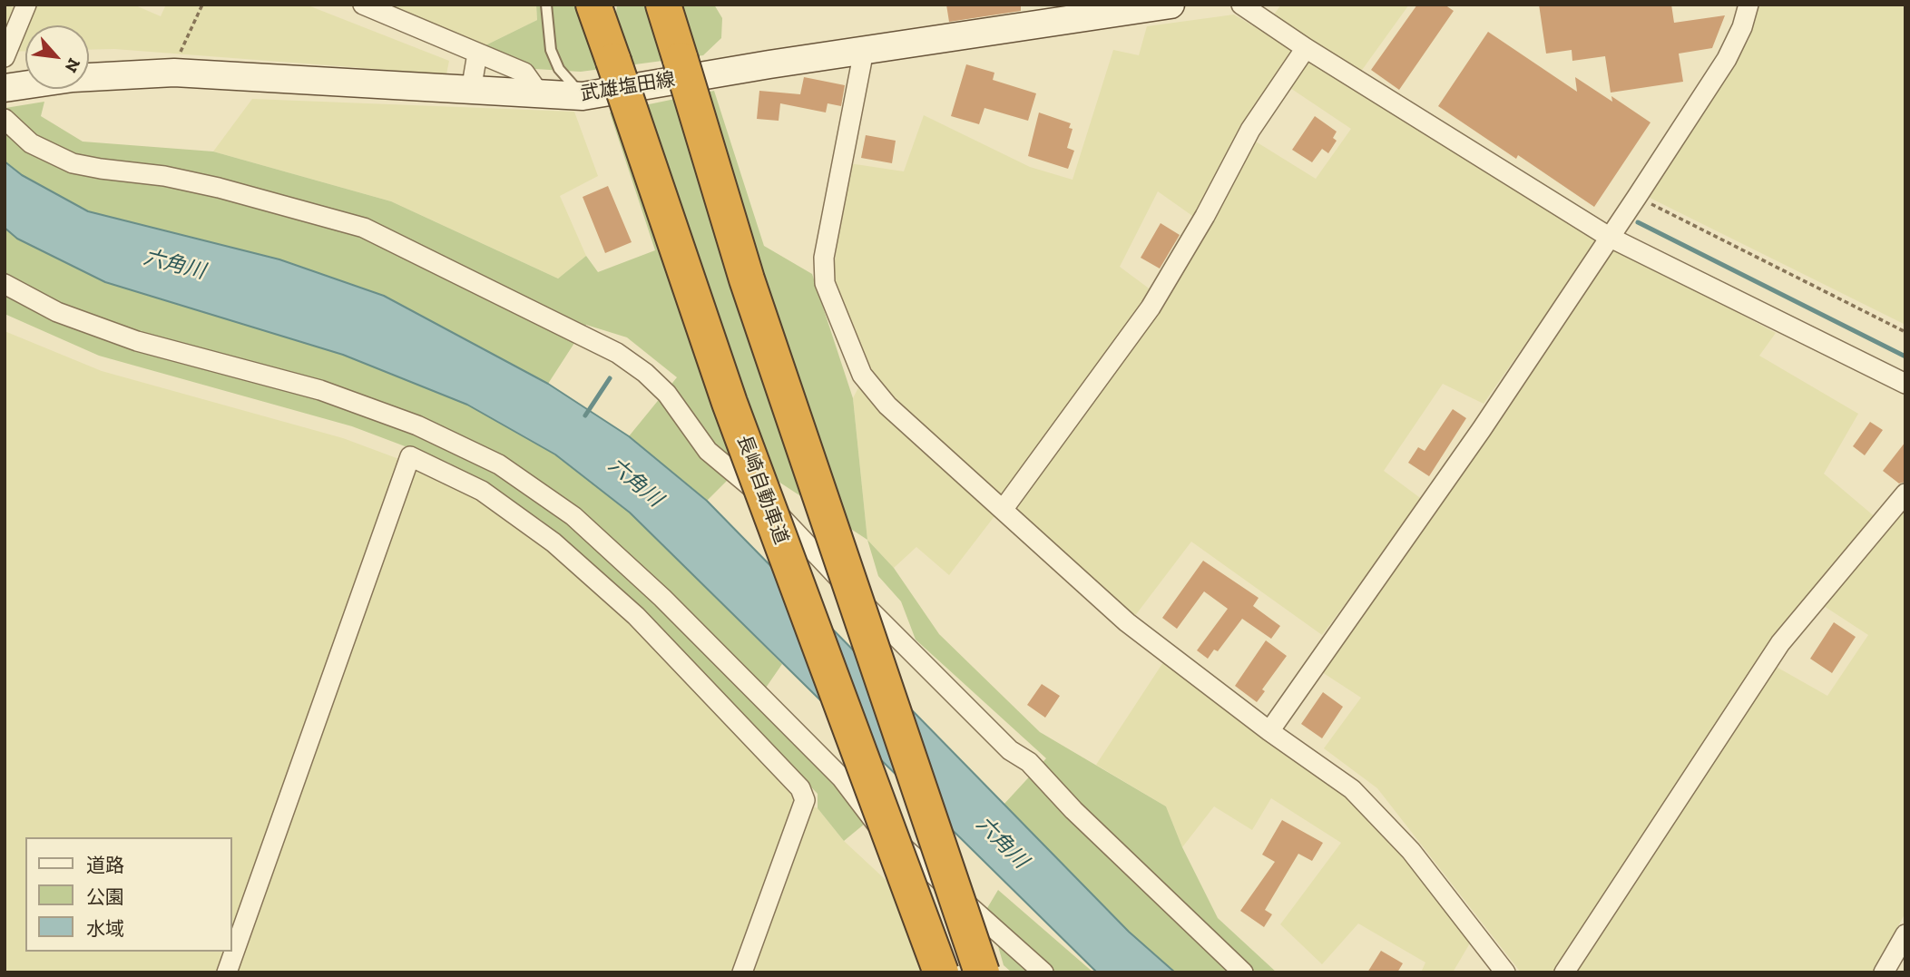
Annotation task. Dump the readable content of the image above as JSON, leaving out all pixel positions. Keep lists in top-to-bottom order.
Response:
{
  "streets": {
    "highway": ["長崎自動車道"],
    "main road": ["武雄塩田線"]
  },
  "water": ["六角川"],
  "legend": ["道路", "公園", "水域"],
  "north": "bottom right"
}
